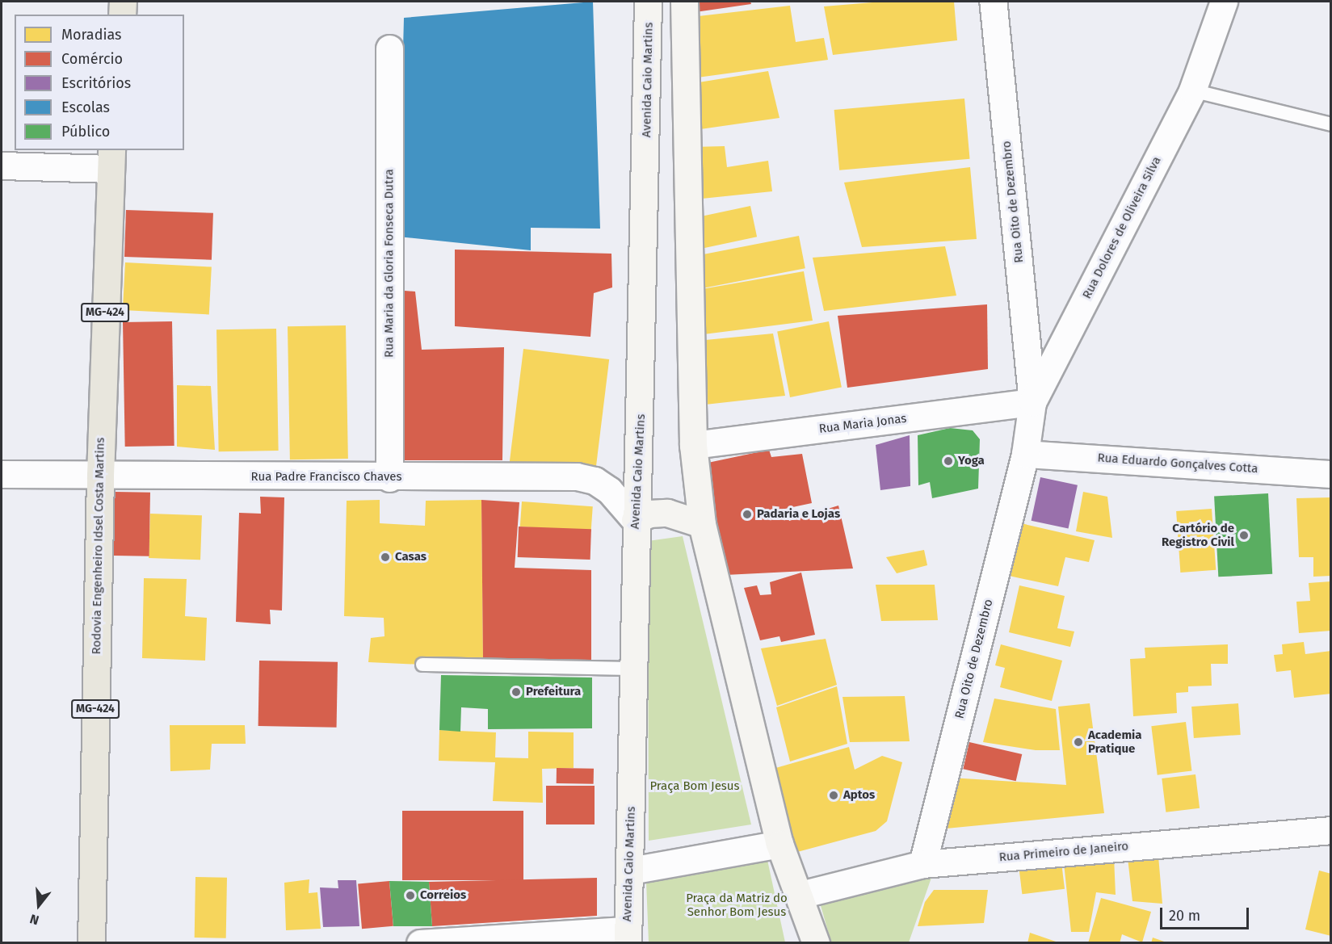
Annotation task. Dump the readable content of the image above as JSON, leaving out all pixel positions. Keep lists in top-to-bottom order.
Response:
{
  "streets": {
    "highway": ["MG-424", "Rodovia Engenheiro Idsel Costa Martins"],
    "main road": ["Avenida Caio Martins"],
    "street": [
      "Rua Oito de Dezembro",
      "Rua Dolores de Oliveira Silva",
      "Rua Maria da Gloria Fonseca Dutra",
      "Rua Maria Jonas",
      "Rua Eduardo Gonçalves Cotta",
      "Rua Padre Francisco Chaves",
      "Rua Primeiro de Janeiro"
    ]
  },
  "crossings": [
    ["Avenida Caio Martins", "Rua Padre Francisco Chaves"],
    ["Rua Oito de Dezembro", "Rua Dolores de Oliveira Silva"],
    ["Rua Oito de Dezembro", "Rua Maria Jonas"],
    ["Rua Oito de Dezembro", "Rua Eduardo Gonçalves Cotta"],
    ["Rua Oito de Dezembro", "Rua Primeiro de Janeiro"],
    ["Rua Dolores de Oliveira Silva", "Rua Maria Jonas"],
    ["Rua Dolores de Oliveira Silva", "Rua Eduardo Gonçalves Cotta"],
    ["Rua Maria da Gloria Fonseca Dutra", "Rua Padre Francisco Chaves"],
    ["Rua Padre Francisco Chaves", "Rodovia Engenheiro Idsel Costa Martins"]
  ],
  "parks": ["Praça Bom Jesus", "Praça da Matriz do Senhor Bom Jesus"],
  "places": [
    "Yoga",
    "Padaria e Lojas",
    "Cartório de Registro Civil",
    "Casas",
    "Prefeitura",
    "Academia Pratique",
    "Aptos",
    "Correios"
  ],
  "legend": [
    "Moradias",
    "Comércio",
    "Escritórios",
    "Escolas",
    "Público"
  ],
  "scale_bar": "20 m",
  "north": "bottom"
}
